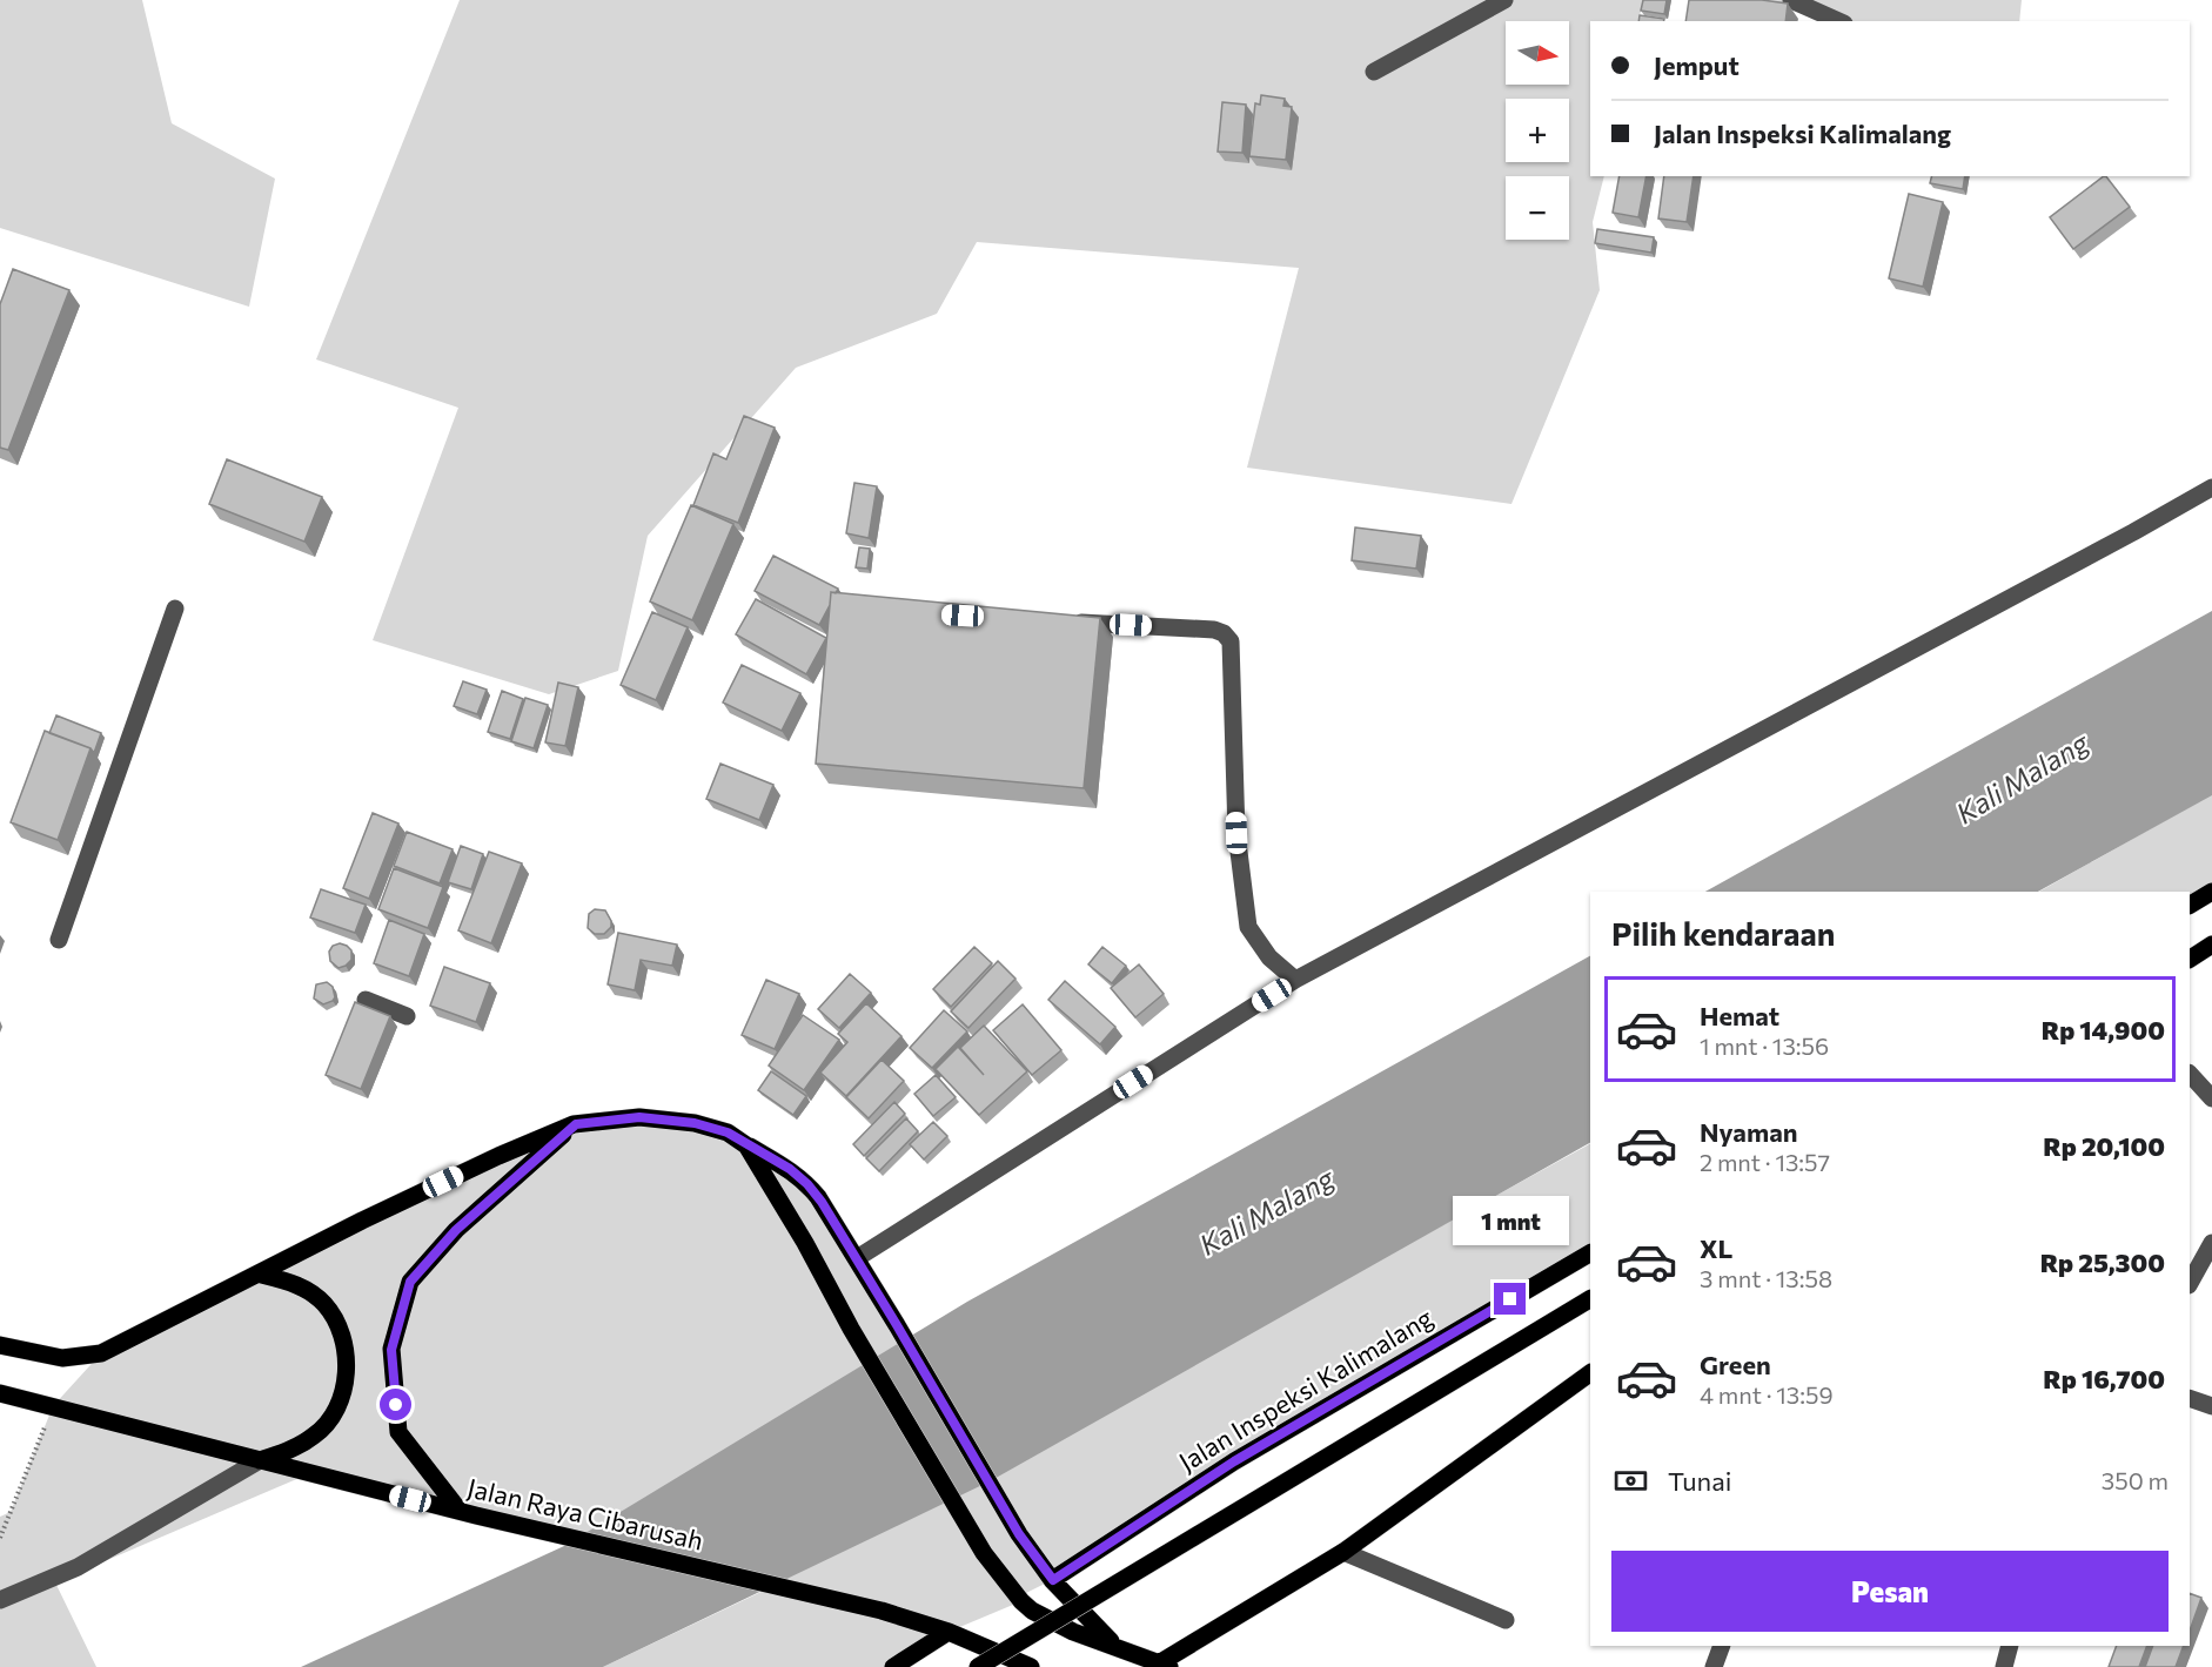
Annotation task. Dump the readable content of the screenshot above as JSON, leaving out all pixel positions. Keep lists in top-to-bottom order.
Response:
{
  "streets": {
    "main road": ["Jalan Inspeksi Kalimalang", "Jalan Raya Cibarusah"]
  },
  "water": ["Kali Malang"],
  "north": "right",
  "page": {
    "map_buttons": ["+", "−"],
    "banner": ["Jemput", "Jalan Inspeksi Kalimalang"],
    "heading": "Pilih kendaraan",
    "list": [
      {
        "name": "Hemat",
        "note": "1 mnt · 13:56",
        "value": "Rp 14,900"
      },
      {
        "name": "Nyaman",
        "note": "2 mnt · 13:57",
        "value": "Rp 20,100"
      },
      {
        "name": "XL",
        "note": "3 mnt · 13:58",
        "value": "Rp 25,300"
      },
      {
        "name": "Green",
        "note": "4 mnt · 13:59",
        "value": "Rp 16,700"
      }
    ],
    "bubble": "1 mnt",
    "pay": ["Tunai", "350 m"],
    "buttons": "Pesan"
  }
}
